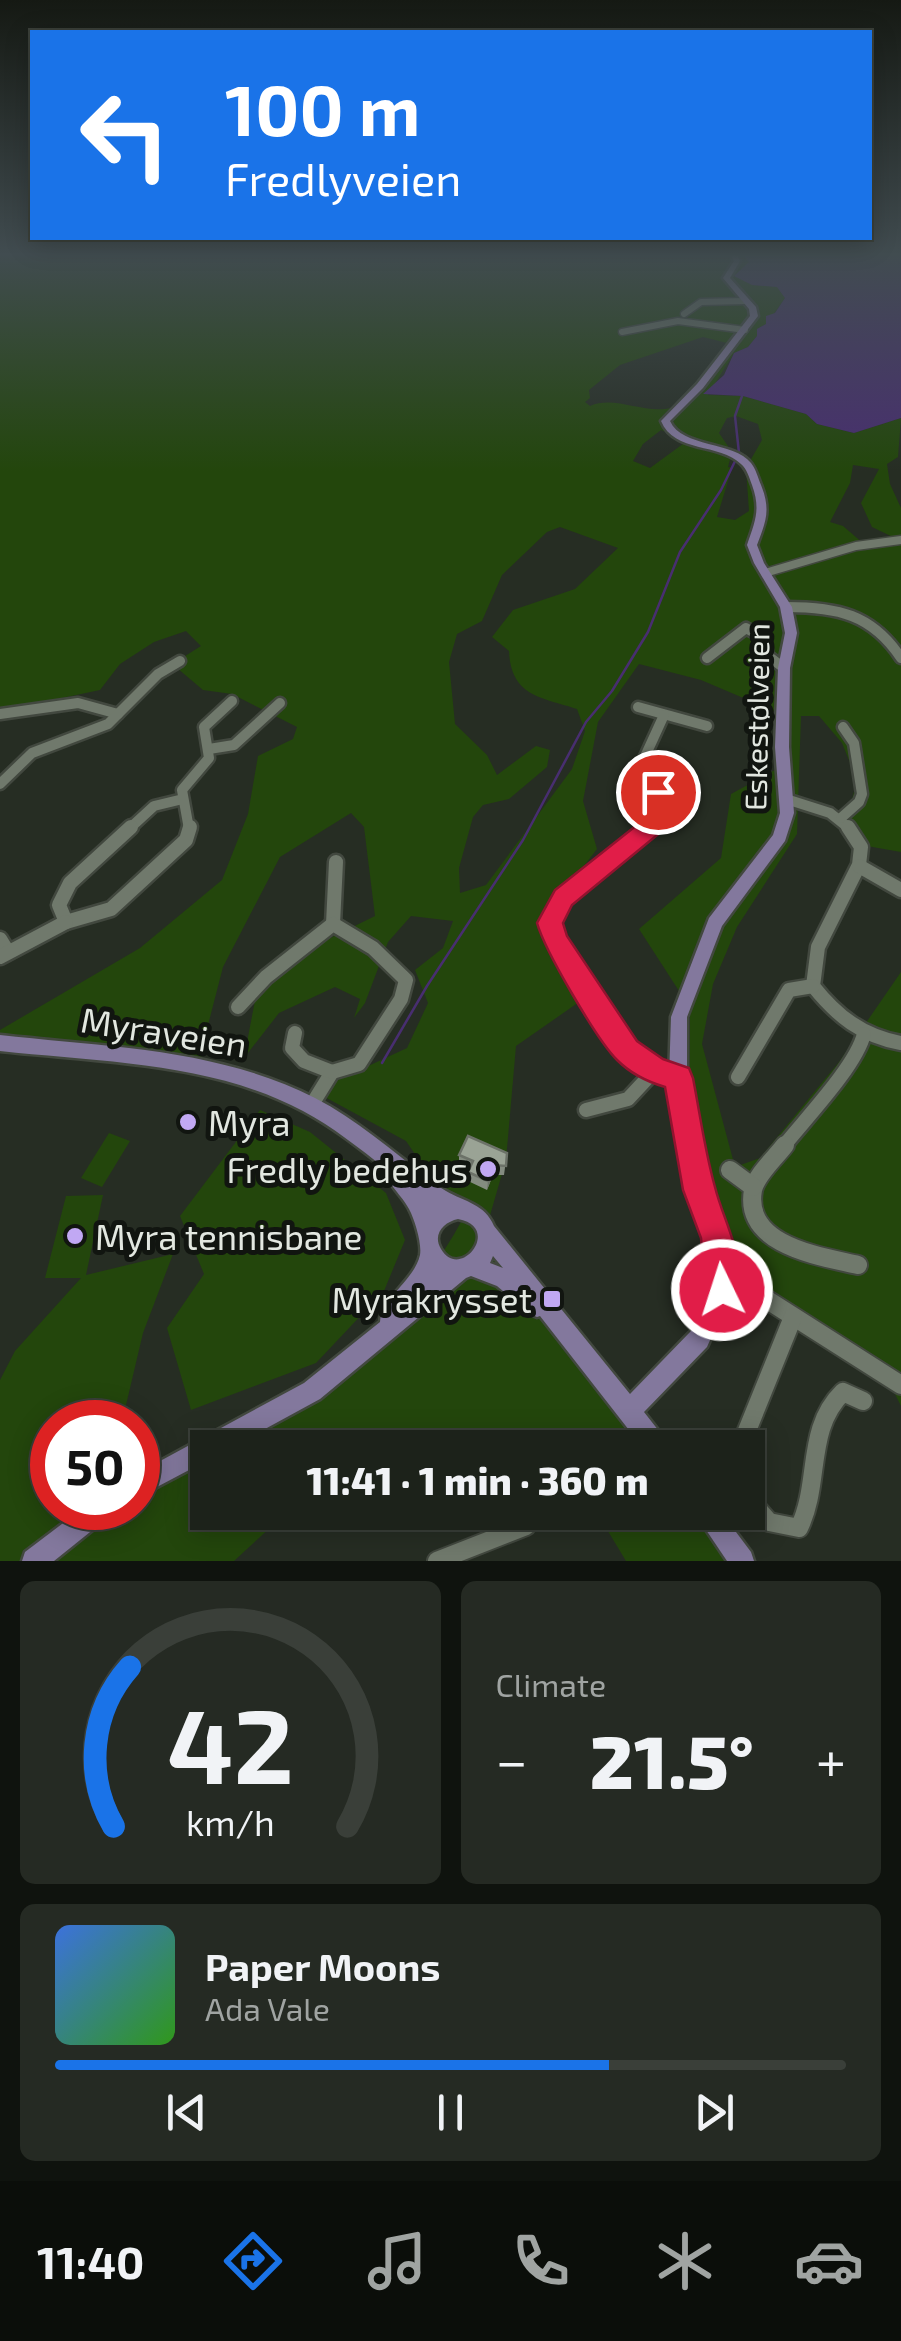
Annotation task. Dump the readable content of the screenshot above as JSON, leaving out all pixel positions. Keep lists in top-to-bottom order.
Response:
{
  "streets": {
    "main road": ["Eskestølveien", "Myraveien"]
  },
  "places": {
    "other": ["Myra", "Fredly bedehus", "Myra tennisbane"],
    "transit": ["Myrakrysset"]
  },
  "page": {
    "turn": ["100 m", "Fredlyveien"],
    "limit": "50",
    "trip": "11:41 · 1 min · 360 m",
    "tile": "Climate",
    "heat": ["−", "21.5°", "+"],
    "song": ["Paper Moons", "Ada Vale"],
    "tabs": "11:40",
    "gauge": ["42", "km/h"]
  }
}
